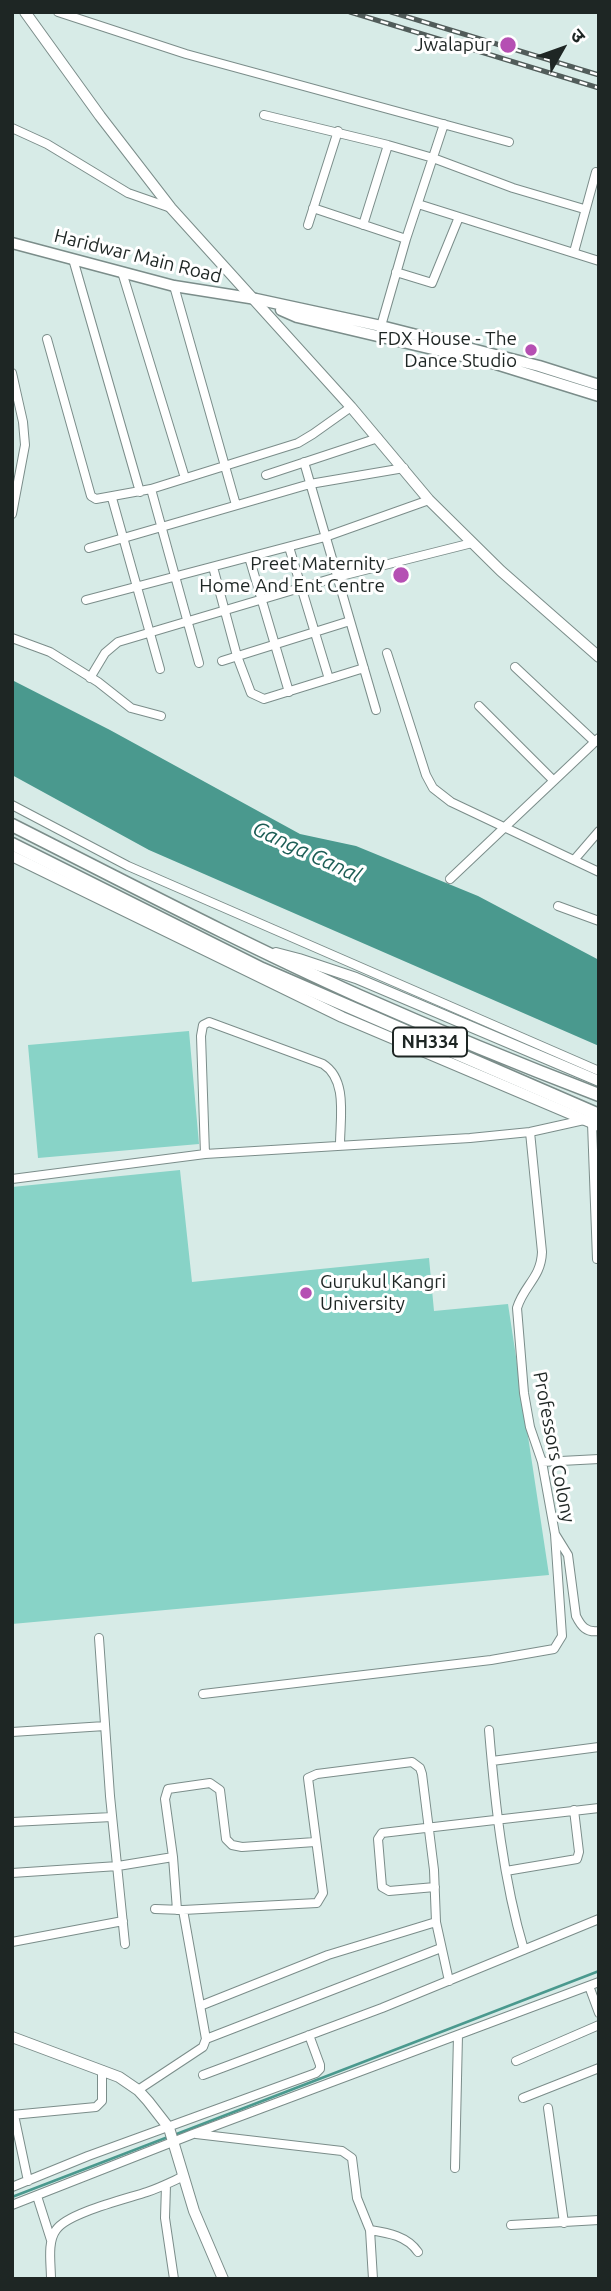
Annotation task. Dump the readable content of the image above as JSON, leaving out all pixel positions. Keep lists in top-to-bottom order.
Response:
{
  "streets": {
    "highway": ["NH334"],
    "main road": ["Haridwar Main Road"],
    "street": ["Professors Colony"]
  },
  "water": ["Ganga Canal"],
  "places": [
    "Jwalapur",
    "FDX House - The Dance Studio",
    "Preet Maternity Home And Ent Centre",
    "Gurukul Kangri University"
  ],
  "north": "top right"
}
